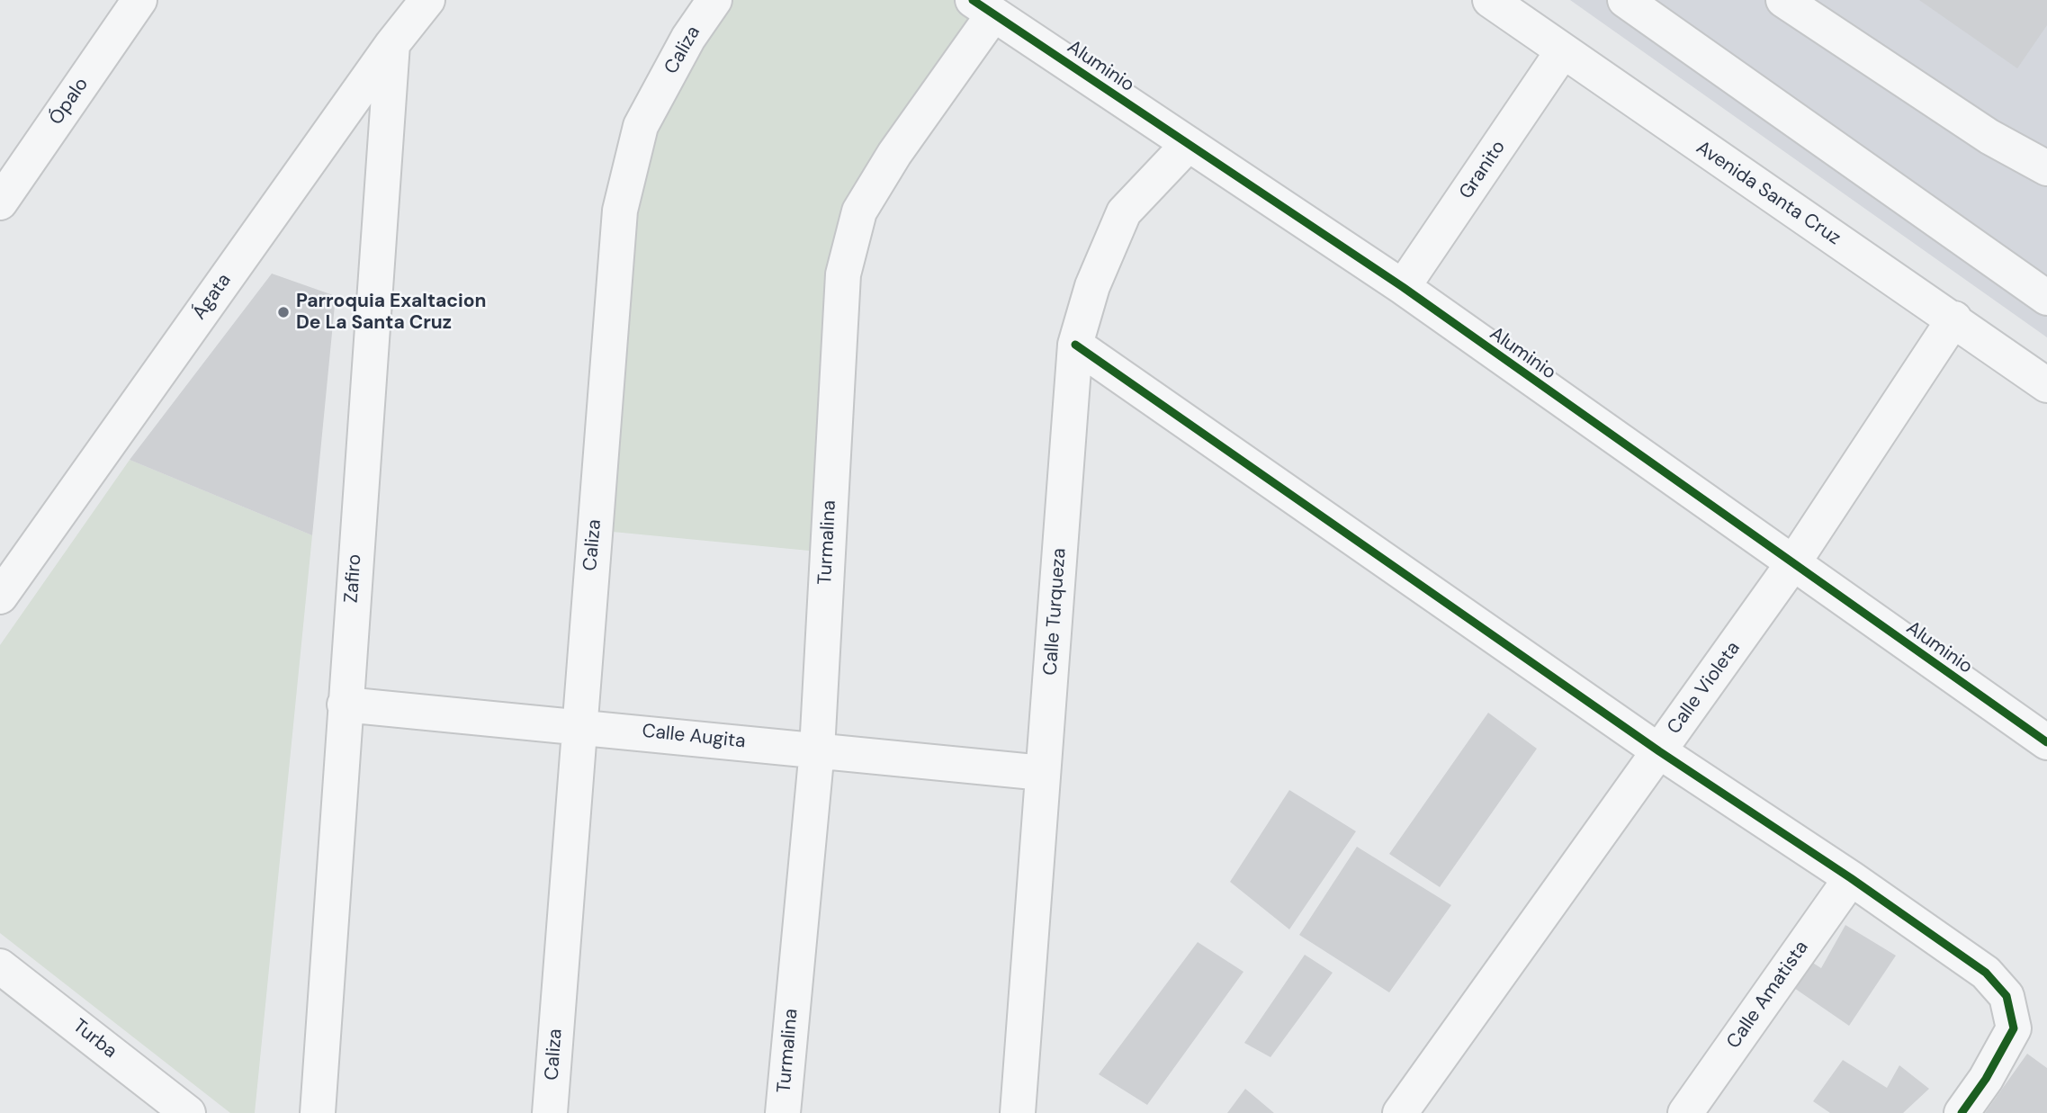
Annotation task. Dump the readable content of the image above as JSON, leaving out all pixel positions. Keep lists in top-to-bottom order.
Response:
{
  "streets": {
    "street": [
      "Caliza",
      "Aluminio",
      "Ópalo",
      "Granito",
      "Avenida Santa Cruz",
      "Ágata",
      "Turmalina",
      "Zafiro",
      "Calle Turqueza",
      "Calle Violeta",
      "Calle Augita",
      "Calle Amatista",
      "Turba"
    ]
  },
  "crossings": [
    ["Caliza", "Calle Augita"],
    ["Aluminio", "Granito"],
    ["Aluminio", "Turmalina"],
    ["Aluminio", "Calle Turqueza"],
    ["Aluminio", "Calle Violeta"],
    ["Granito", "Avenida Santa Cruz"],
    ["Avenida Santa Cruz", "Calle Violeta"],
    ["Ágata", "Zafiro"],
    ["Turmalina", "Calle Augita"],
    ["Zafiro", "Calle Augita"],
    ["Calle Turqueza", "Calle Augita"]
  ],
  "places": ["Parroquia Exaltacion De La Santa Cruz"]
}
